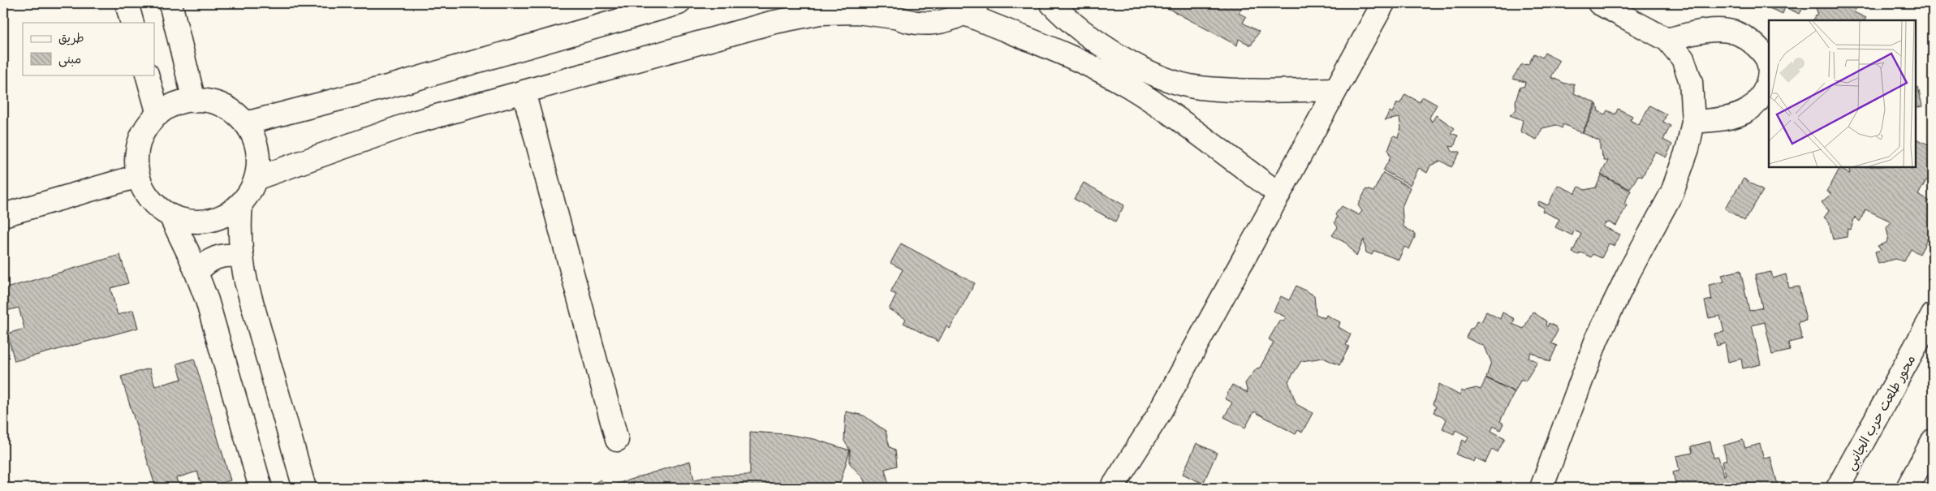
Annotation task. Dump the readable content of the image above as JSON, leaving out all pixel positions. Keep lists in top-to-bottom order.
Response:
{
  "streets": {
    "street": ["محور طلعت حرب الجانبى"]
  },
  "legend": ["طريق", "مبنى"]
}
